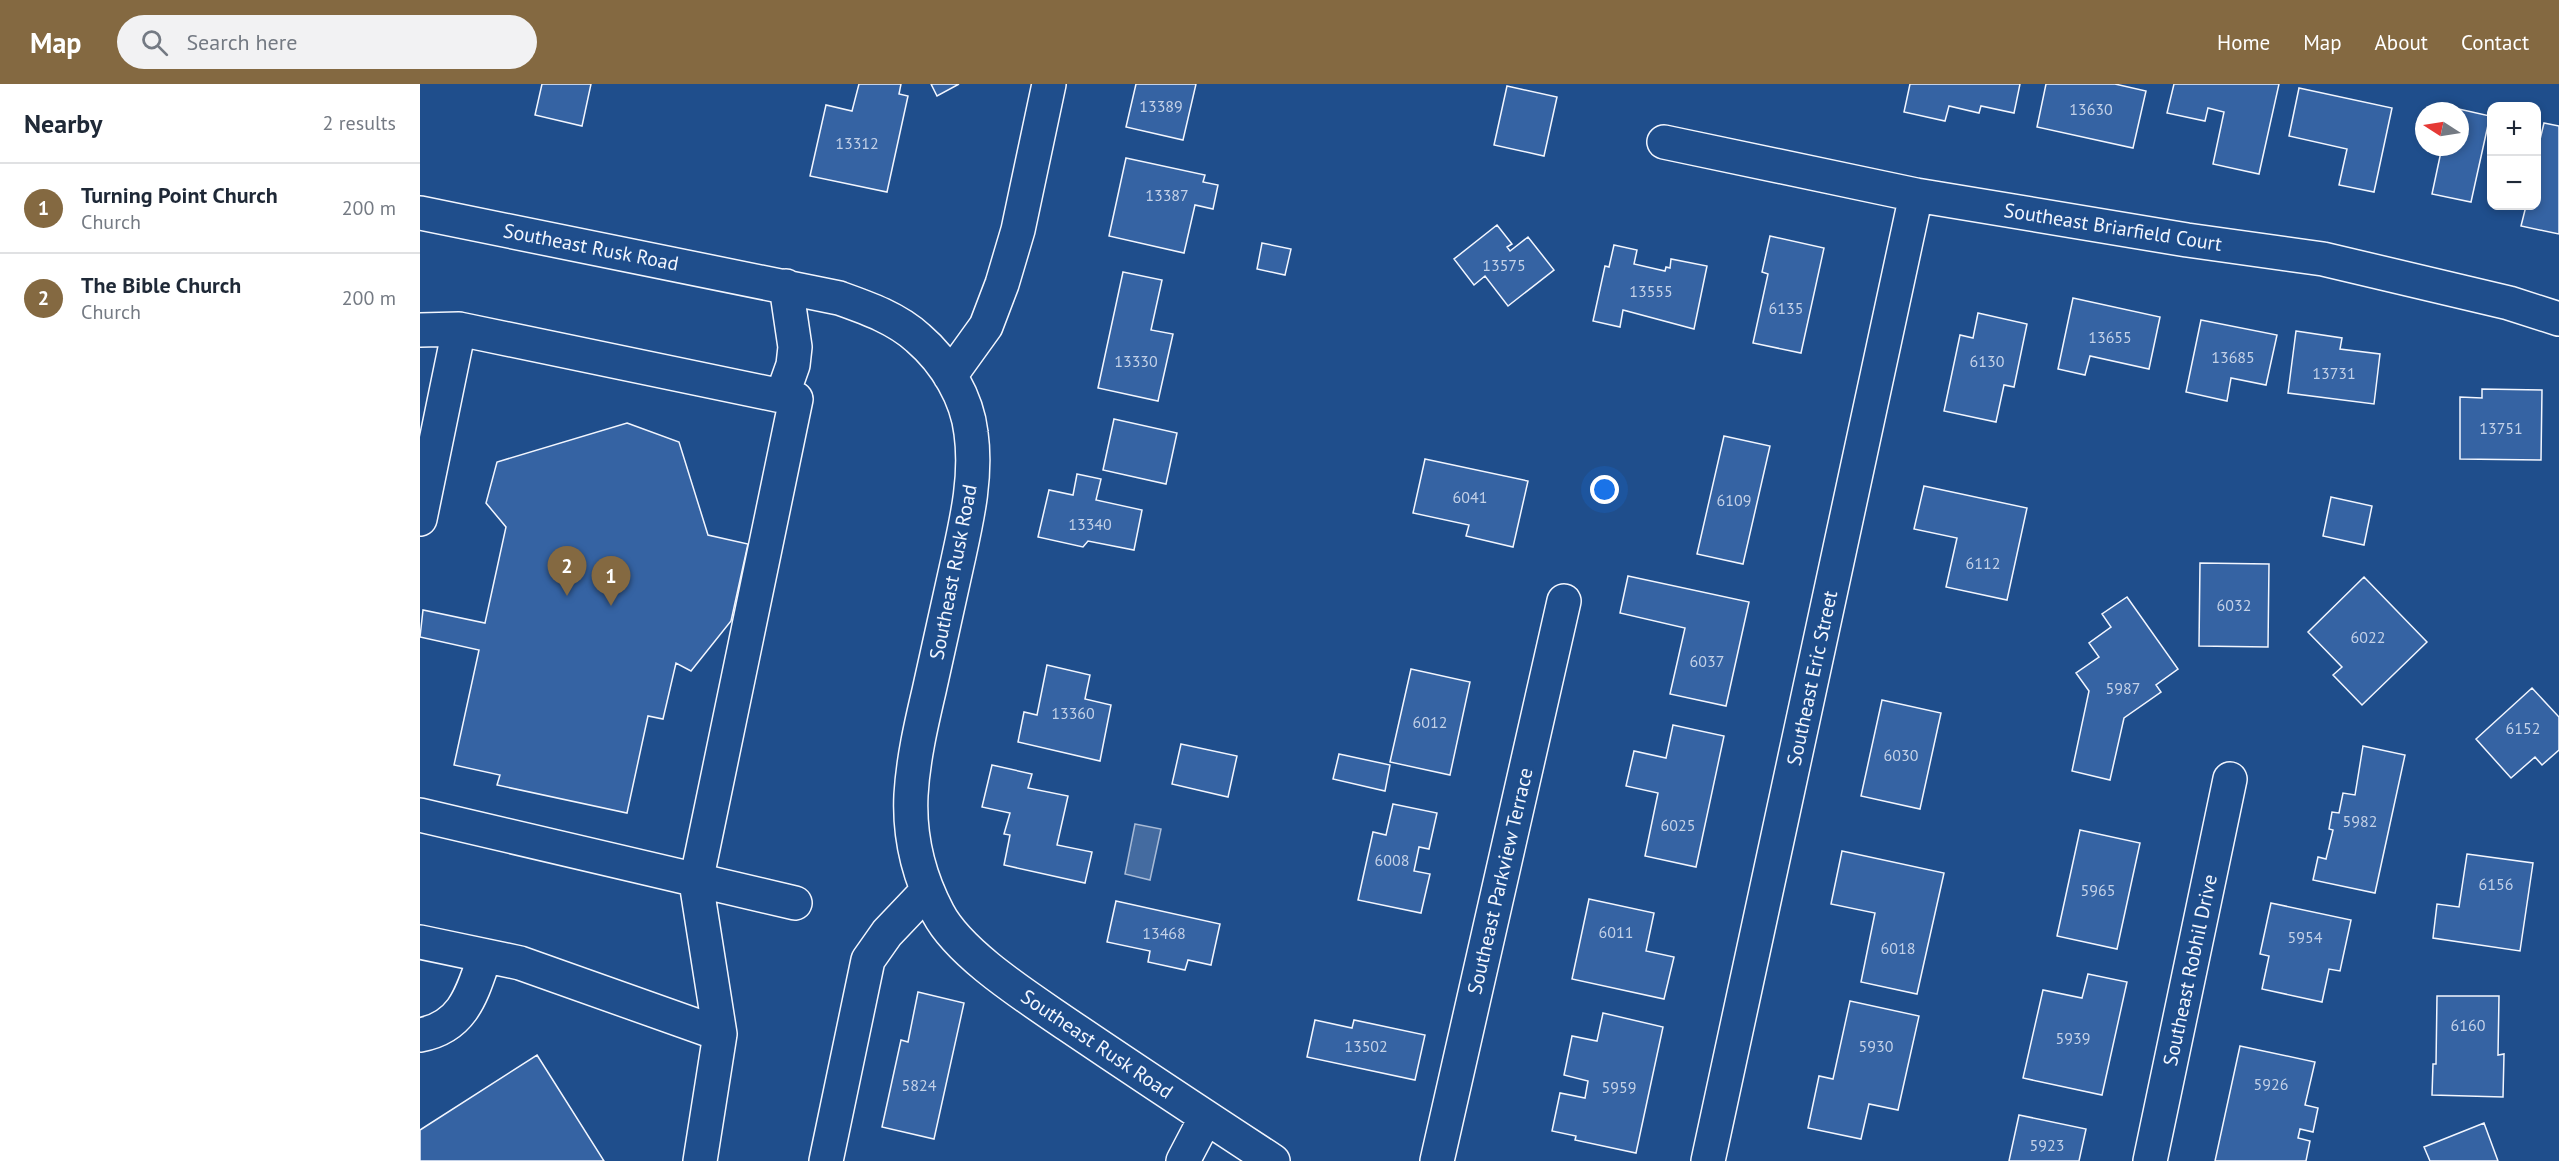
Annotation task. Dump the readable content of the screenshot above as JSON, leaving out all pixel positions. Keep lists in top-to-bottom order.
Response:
{
  "streets": {
    "street": [
      "Southeast Briarfield Court",
      "Southeast Rusk Road",
      "Southeast Eric Street",
      "Southeast Parkview Terrace",
      "Southeast Robhil Drive"
    ]
  },
  "crossings": [
    ["Southeast Briarfield Court", "Southeast Eric Street"]
  ],
  "house_numbers": [
    "13389",
    "13630",
    "13312",
    "13387",
    "13575",
    "13555",
    "6135",
    "13655",
    "13685",
    "13330",
    "6130",
    "13731",
    "13751",
    "6041",
    "6109",
    "13340",
    "6112",
    "6032",
    "6022",
    "6037",
    "5987",
    "13360",
    "6012",
    "6152",
    "6030",
    "5982",
    "6025",
    "6008",
    "6156",
    "5965",
    "6011",
    "13468",
    "5954",
    "6018",
    "6160",
    "5939",
    "13502",
    "5930",
    "5926",
    "5824",
    "5959",
    "5923"
  ],
  "north": "left",
  "page": {
    "header": "Map",
    "search": "Search here",
    "nav": [
      "Home",
      "Map",
      "About",
      "Contact"
    ],
    "heading": ["Nearby", "2 results"],
    "map_buttons": ["+", "−"],
    "list": [
      {
        "mark": "1",
        "name": "Turning Point Church",
        "note": "Church",
        "value": "200 m"
      },
      {
        "mark": "2",
        "name": "The Bible Church",
        "note": "Church",
        "value": "200 m"
      }
    ],
    "pins": ["2", "1"]
  }
}
